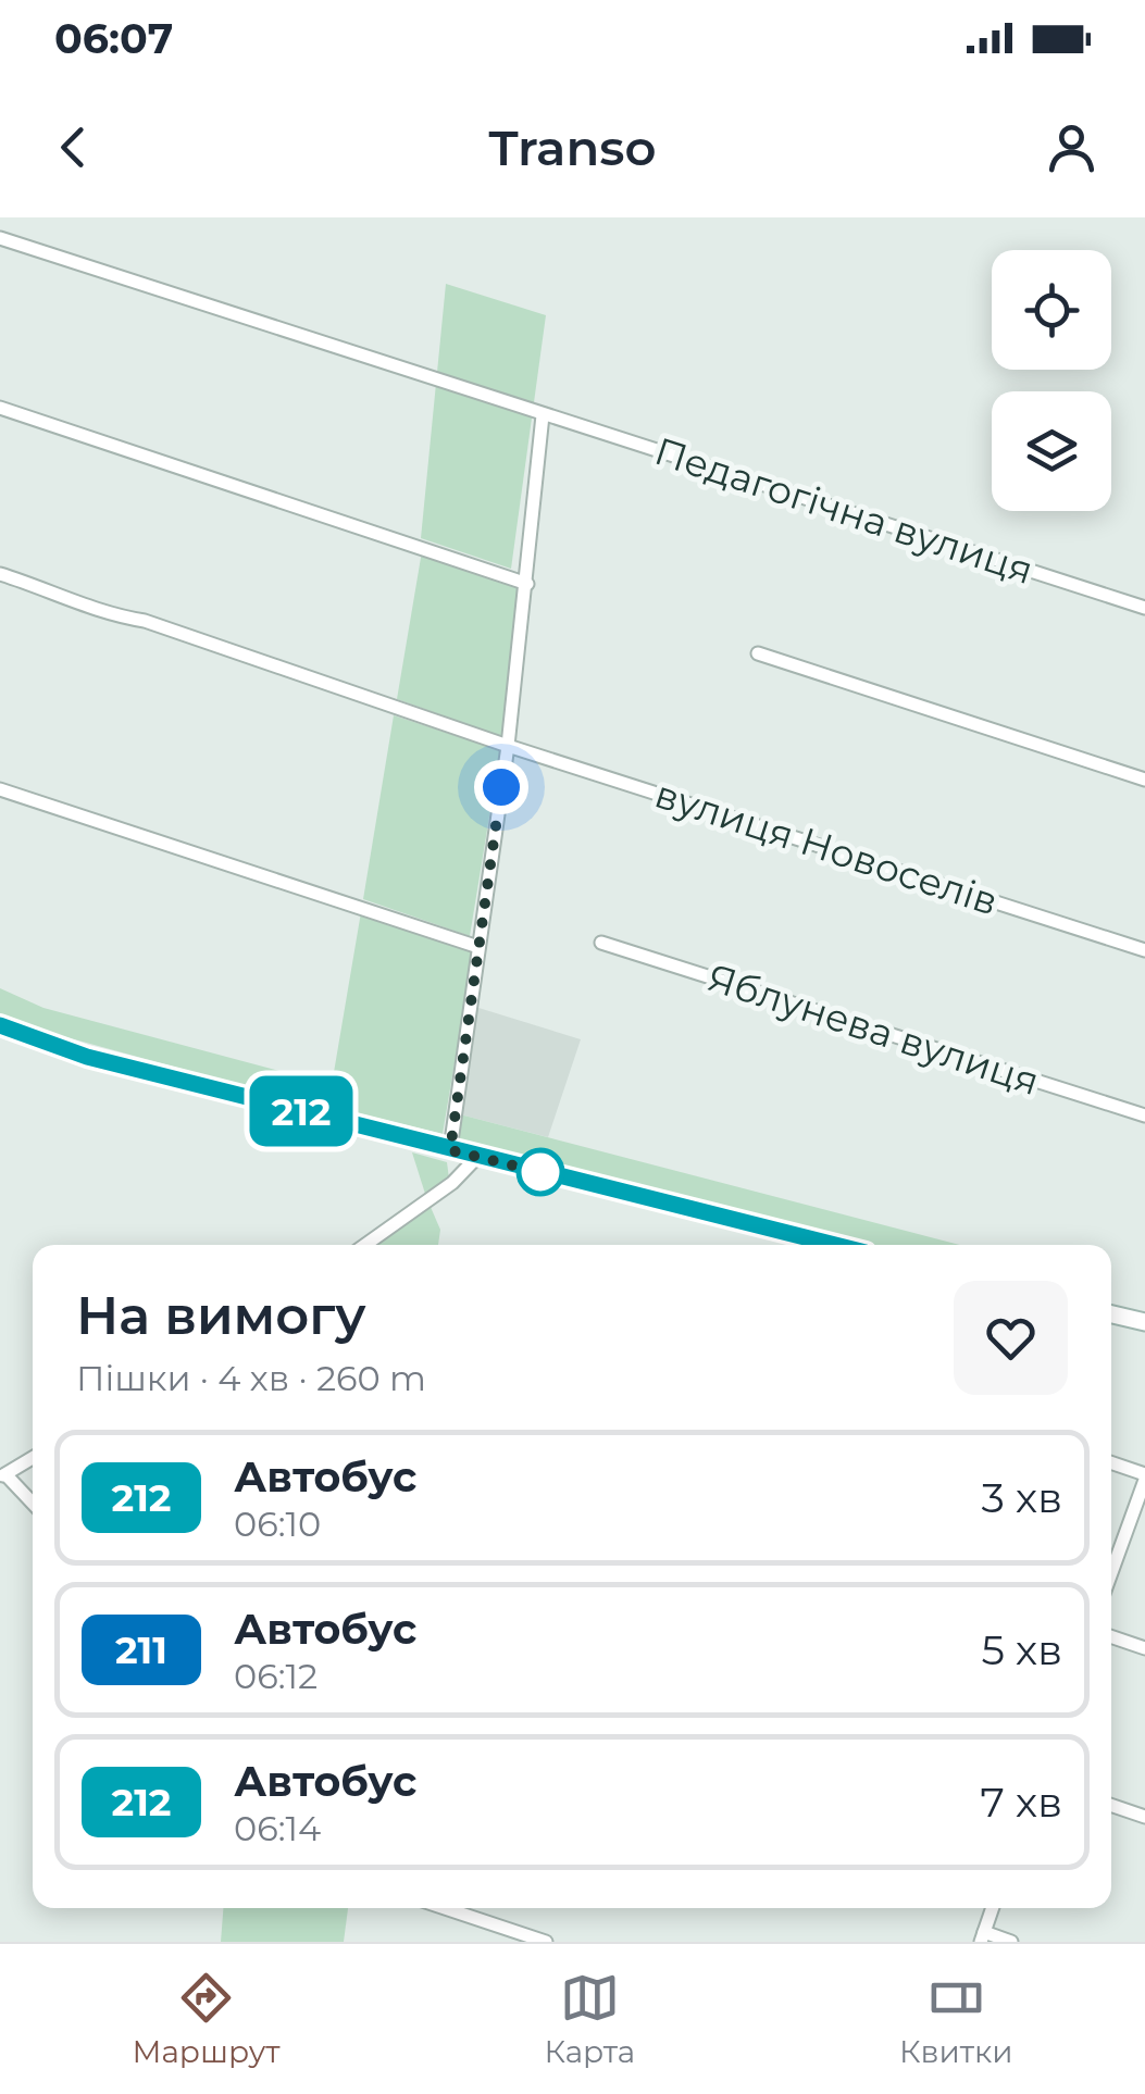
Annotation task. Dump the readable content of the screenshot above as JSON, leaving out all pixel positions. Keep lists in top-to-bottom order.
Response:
{
  "streets": {
    "street": ["Педагогічна вулиця", "вулиця Новоселів", "Яблунева вулиця"]
  },
  "lines": ["bus line 212"],
  "page": {
    "status": "06:07",
    "header": "Transo",
    "on_map": "212",
    "heading": ["На вимогу", "Пішки · 4 хв · 260 m"],
    "list": [
      {
        "mark": "212",
        "name": "Автобус",
        "note": "06:10",
        "value": "3 хв"
      },
      {
        "mark": "211",
        "name": "Автобус",
        "note": "06:12",
        "value": "5 хв"
      },
      {
        "mark": "212",
        "name": "Автобус",
        "note": "06:14",
        "value": "7 хв"
      }
    ],
    "tabs": ["Маршрут", "Карта", "Квитки"]
  }
}
